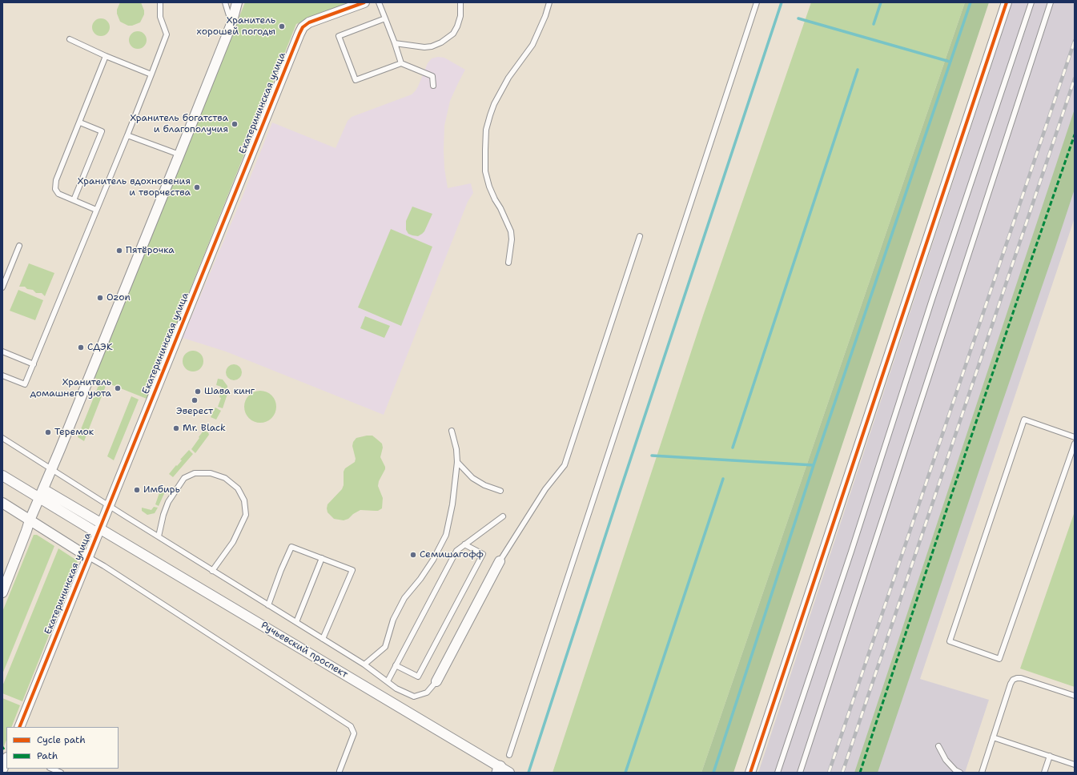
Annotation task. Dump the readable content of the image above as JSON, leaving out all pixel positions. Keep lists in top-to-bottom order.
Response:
{
  "streets": {
    "street": ["Екатерининская улица", "Ручьевский проспект"]
  },
  "crossings": [
    ["Екатерининская улица", "Ручьевский проспект"]
  ],
  "places": [
    "Хранитель хорошей погоды",
    "Хранитель богатства и благополучия",
    "Хранитель вдохновения и творчества",
    "Пятёрочка",
    "Ozon",
    "СДЭК",
    "Хранитель домашнего уюта",
    "Шава кинг",
    "Эверест",
    "Mr. Black",
    "Теремок",
    "Имбирь",
    "Семишагофф"
  ],
  "legend": ["Cycle path", "Path"]
}
